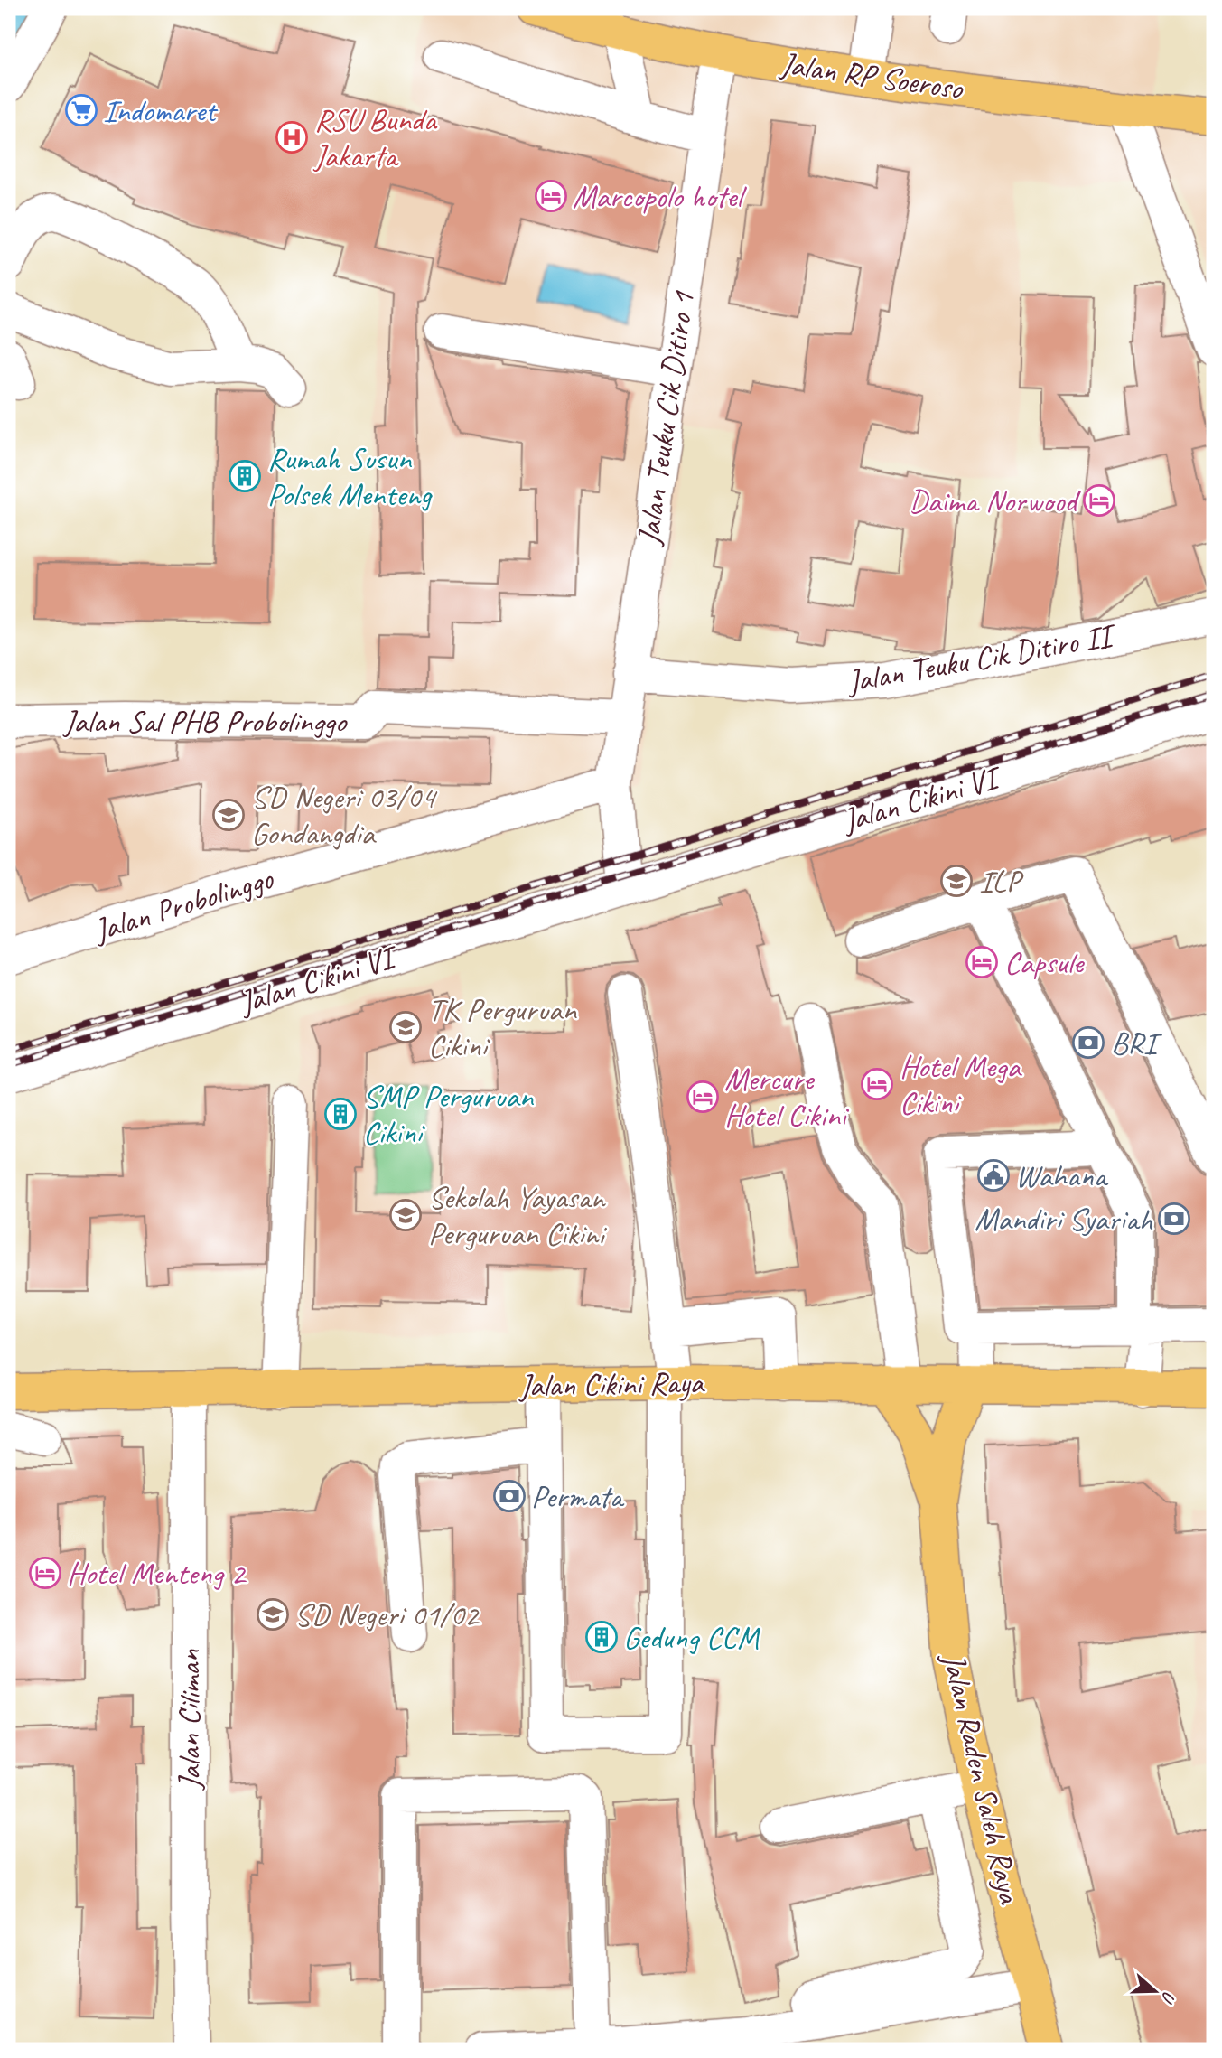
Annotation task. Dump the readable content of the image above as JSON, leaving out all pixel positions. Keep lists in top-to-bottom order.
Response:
{
  "streets": {
    "main road": ["Jalan RP Soeroso", "Jalan Cikini Raya", "Jalan Raden Saleh Raya"],
    "street": [
      "Jalan Teuku Cik Ditiro 1",
      "Jalan Teuku Cik Ditiro II",
      "Jalan Sal PHB Probolinggo",
      "Jalan Cikini VI",
      "Jalan Probolinggo",
      "Jalan Ciliman"
    ]
  },
  "crossings": [
    ["Jalan RP Soeroso", "Jalan Teuku Cik Ditiro 1"],
    ["Jalan Teuku Cik Ditiro 1", "Jalan Teuku Cik Ditiro II"],
    ["Jalan Teuku Cik Ditiro 1", "Jalan Sal PHB Probolinggo"],
    ["Jalan Teuku Cik Ditiro 1", "Jalan Probolinggo"],
    ["Jalan Cikini Raya", "Jalan Ciliman"],
    ["Jalan Cikini Raya", "Jalan Raden Saleh Raya"]
  ],
  "places": {
    "supermarket": ["Indomaret"],
    "hospital": ["RSU Bunda Jakarta"],
    "hotel": [
      "Marcopolo hotel",
      "Daima Norwood",
      "Capsule",
      "Hotel Mega Cikini",
      "Mercure Hotel Cikini",
      "Hotel Menteng 2"
    ],
    "building": ["Rumah Susun Polsek Menteng", "SMP Perguruan Cikini", "Gedung CCM"],
    "school or university": [
      "SD Negeri 03/04 Gondangdia",
      "ILP",
      "TK Perguruan Cikini",
      "Sekolah Yayasan Perguruan Cikini",
      "SD Negeri 01/02"
    ],
    "bank": ["BRI", "Mandiri Syariah", "Permata"],
    "public building": ["Wahana"]
  },
  "north": "right"
}
